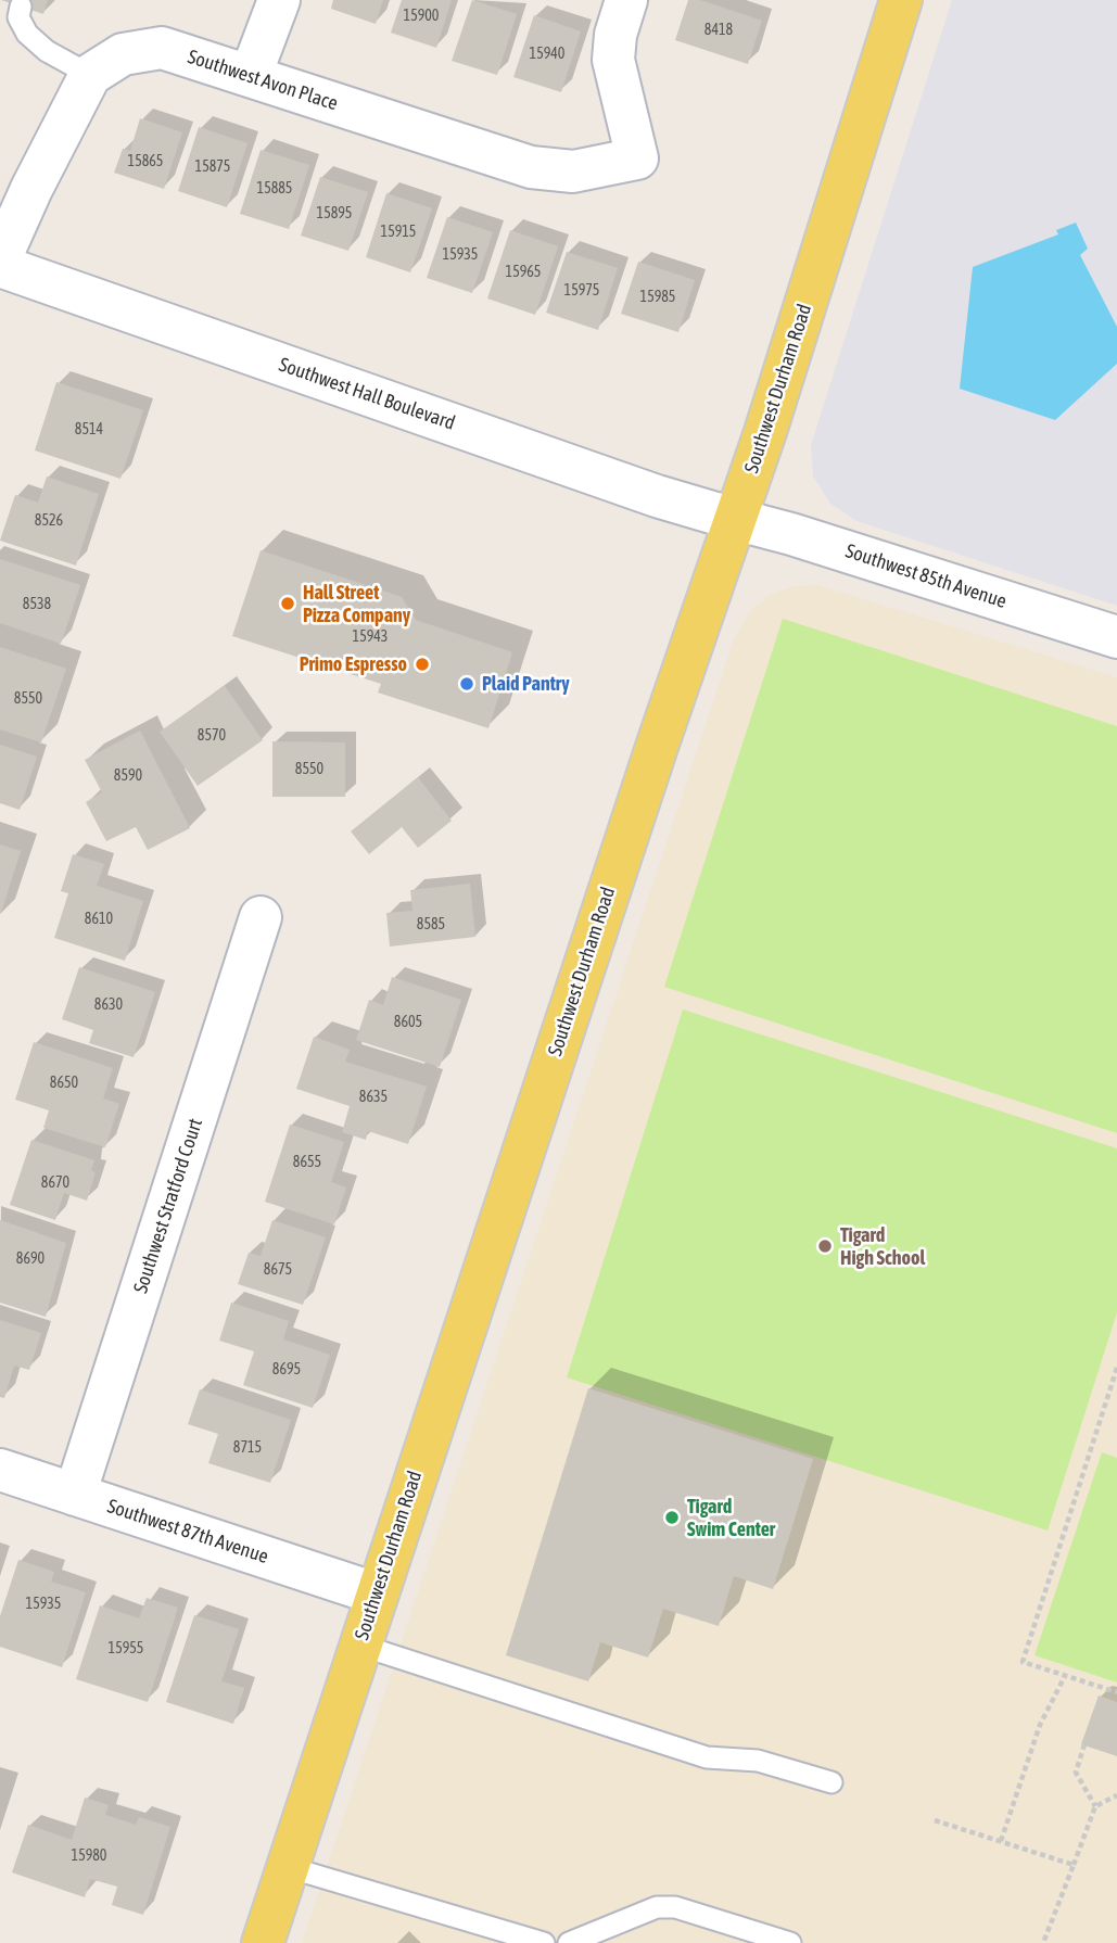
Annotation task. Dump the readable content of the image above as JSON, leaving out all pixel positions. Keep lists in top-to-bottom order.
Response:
{
  "streets": {
    "main road": ["Southwest Durham Road"],
    "street": [
      "Southwest Avon Place",
      "Southwest Hall Boulevard",
      "Southwest 85th Avenue",
      "Southwest Stratford Court",
      "Southwest 87th Avenue"
    ]
  },
  "crossings": [
    ["Southwest Durham Road", "Southwest Hall Boulevard"],
    ["Southwest Durham Road", "Southwest 85th Avenue"],
    ["Southwest Durham Road", "Southwest 87th Avenue"],
    ["Southwest Hall Boulevard", "Southwest 85th Avenue"],
    ["Southwest Stratford Court", "Southwest 87th Avenue"]
  ],
  "places": [
    "Hall Street Pizza Company",
    "Primo Espresso",
    "Plaid Pantry",
    "Tigard High School",
    "Tigard Swim Center"
  ],
  "house_numbers": [
    "15900",
    "8418",
    "15940",
    "15865",
    "15875",
    "15885",
    "15895",
    "15915",
    "15935",
    "15965",
    "15975",
    "15985",
    "8514",
    "8526",
    "8538",
    "15943",
    "8550",
    "8570",
    "8550",
    "8590",
    "8610",
    "8585",
    "8630",
    "8605",
    "8650",
    "8635",
    "8655",
    "8670",
    "8690",
    "8675",
    "8695",
    "8715",
    "15935",
    "15955",
    "15980"
  ]
}
